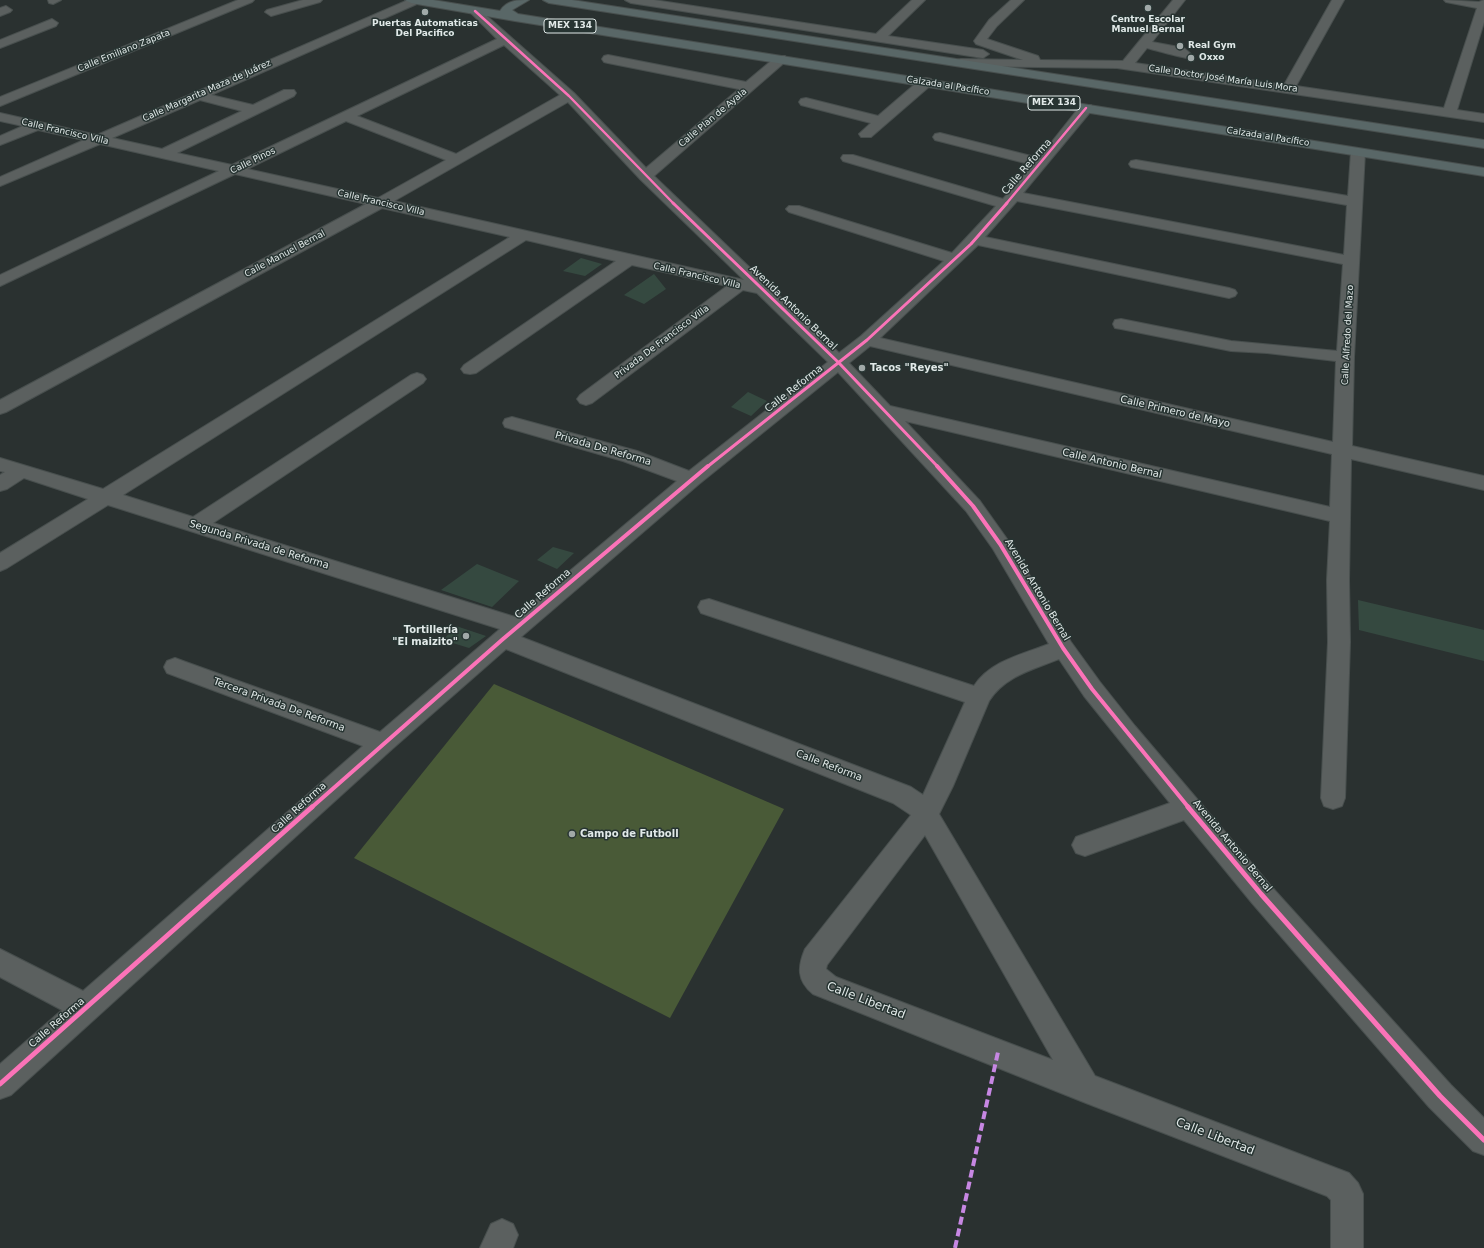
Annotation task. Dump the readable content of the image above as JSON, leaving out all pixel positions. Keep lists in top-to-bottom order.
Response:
{
  "streets": {
    "main road": ["MEX 134", "Calzada al Pacífico"],
    "street": [
      "Calle Emiliano Zapata",
      "Calle Doctor José María Luis Mora",
      "Calle Margarita Maza de Juárez",
      "Calle Plan de Ayala",
      "Calle Francisco Villa",
      "Calle Pinos",
      "Calle Reforma",
      "Calle Manuel Bernal",
      "Avenida Antonio Bernal",
      "Calle Alfredo del Mazo",
      "Privada De Francisco Villa",
      "Calle Primero de Mayo",
      "Privada De Reforma",
      "Calle Antonio Bernal",
      "Segunda Privada de Reforma",
      "Tercera Privada De Reforma",
      "Calle Libertad"
    ]
  },
  "crossings": [
    ["MEX 134", "Calle Doctor José María Luis Mora"],
    ["Calzada al Pacífico", "Calle Margarita Maza de Juárez"],
    ["Calzada al Pacífico", "Calle Plan de Ayala"],
    ["Calzada al Pacífico", "Calle Reforma"],
    ["Calzada al Pacífico", "Avenida Antonio Bernal"],
    ["Calzada al Pacífico", "Calle Alfredo del Mazo"],
    ["Calle Margarita Maza de Juárez", "Calle Francisco Villa"],
    ["Calle Plan de Ayala", "Avenida Antonio Bernal"],
    ["Calle Francisco Villa", "Calle Pinos"],
    ["Calle Francisco Villa", "Calle Manuel Bernal"],
    ["Calle Francisco Villa", "Avenida Antonio Bernal"],
    ["Calle Francisco Villa", "Privada De Francisco Villa"],
    ["Calle Pinos", "Avenida Antonio Bernal"],
    ["Calle Reforma", "Avenida Antonio Bernal"],
    ["Calle Reforma", "Calle Primero de Mayo"],
    ["Calle Reforma", "Privada De Reforma"],
    ["Calle Reforma", "Segunda Privada de Reforma"],
    ["Calle Reforma", "Tercera Privada De Reforma"],
    ["Calle Reforma", "Calle Libertad"],
    ["Calle Manuel Bernal", "Avenida Antonio Bernal"],
    ["Avenida Antonio Bernal", "Calle Antonio Bernal"],
    ["Avenida Antonio Bernal", "Calle Libertad"],
    ["Calle Alfredo del Mazo", "Calle Primero de Mayo"],
    ["Calle Alfredo del Mazo", "Calle Antonio Bernal"]
  ],
  "places": [
    "Centro Escolar Manuel Bernal",
    "Puertas Automaticas Del Pacifico",
    "Real Gym",
    "Oxxo",
    "Tacos \"Reyes\"",
    "Tortillería \"El maizito\"",
    "Campo de Futboll"
  ]
}
